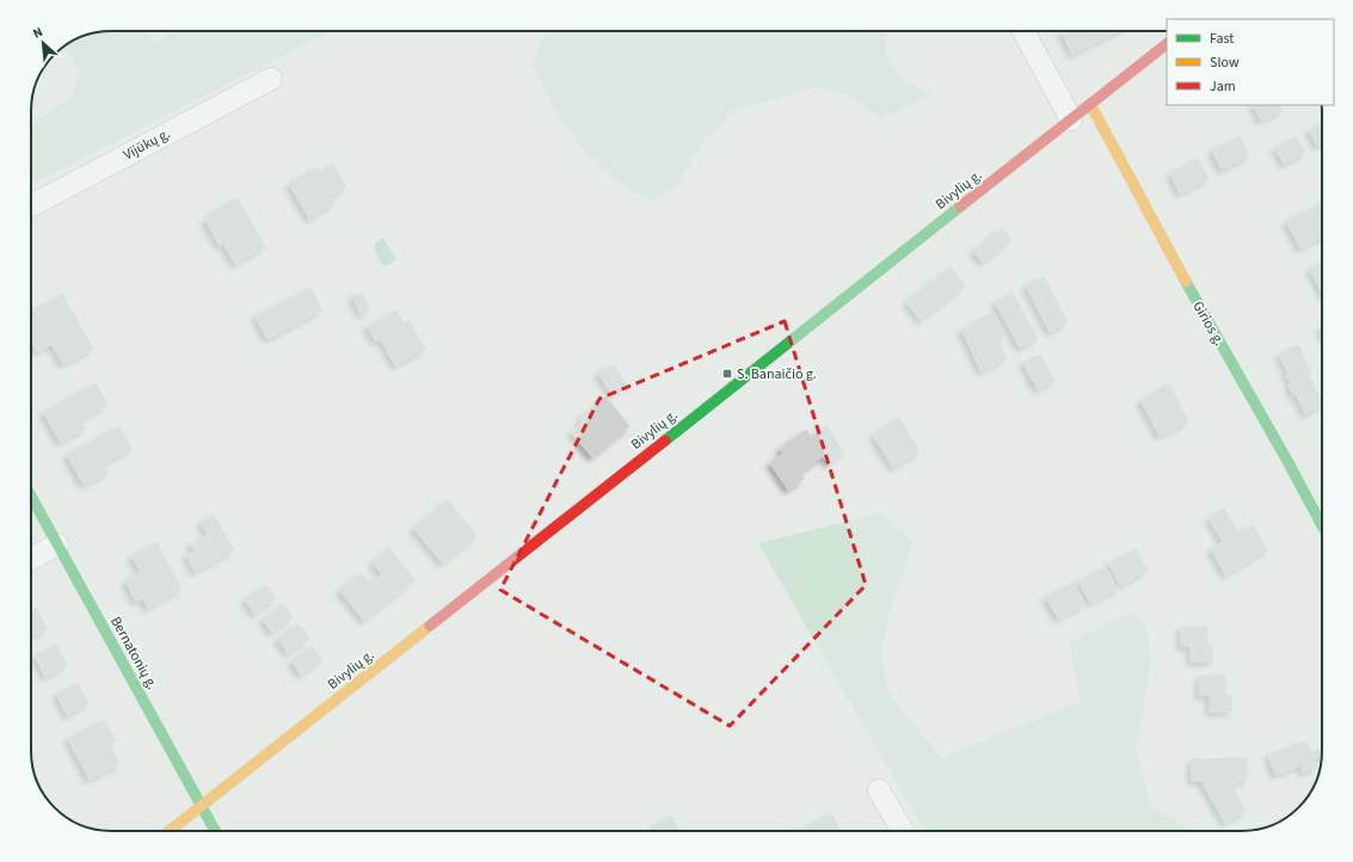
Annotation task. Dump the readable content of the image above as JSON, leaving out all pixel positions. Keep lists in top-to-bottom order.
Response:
{
  "streets": {
    "street": [
      "Vijūkų g.",
      "Bivylių g.",
      "Girios g.",
      "Bernatonių g."
    ]
  },
  "crossings": [
    ["Bivylių g.", "Girios g."],
    ["Bivylių g.", "Bernatonių g."]
  ],
  "places": {
    "transit": ["S. Banaičio g."]
  },
  "legend": ["Fast", "Slow", "Jam"],
  "north": "top left"
}
